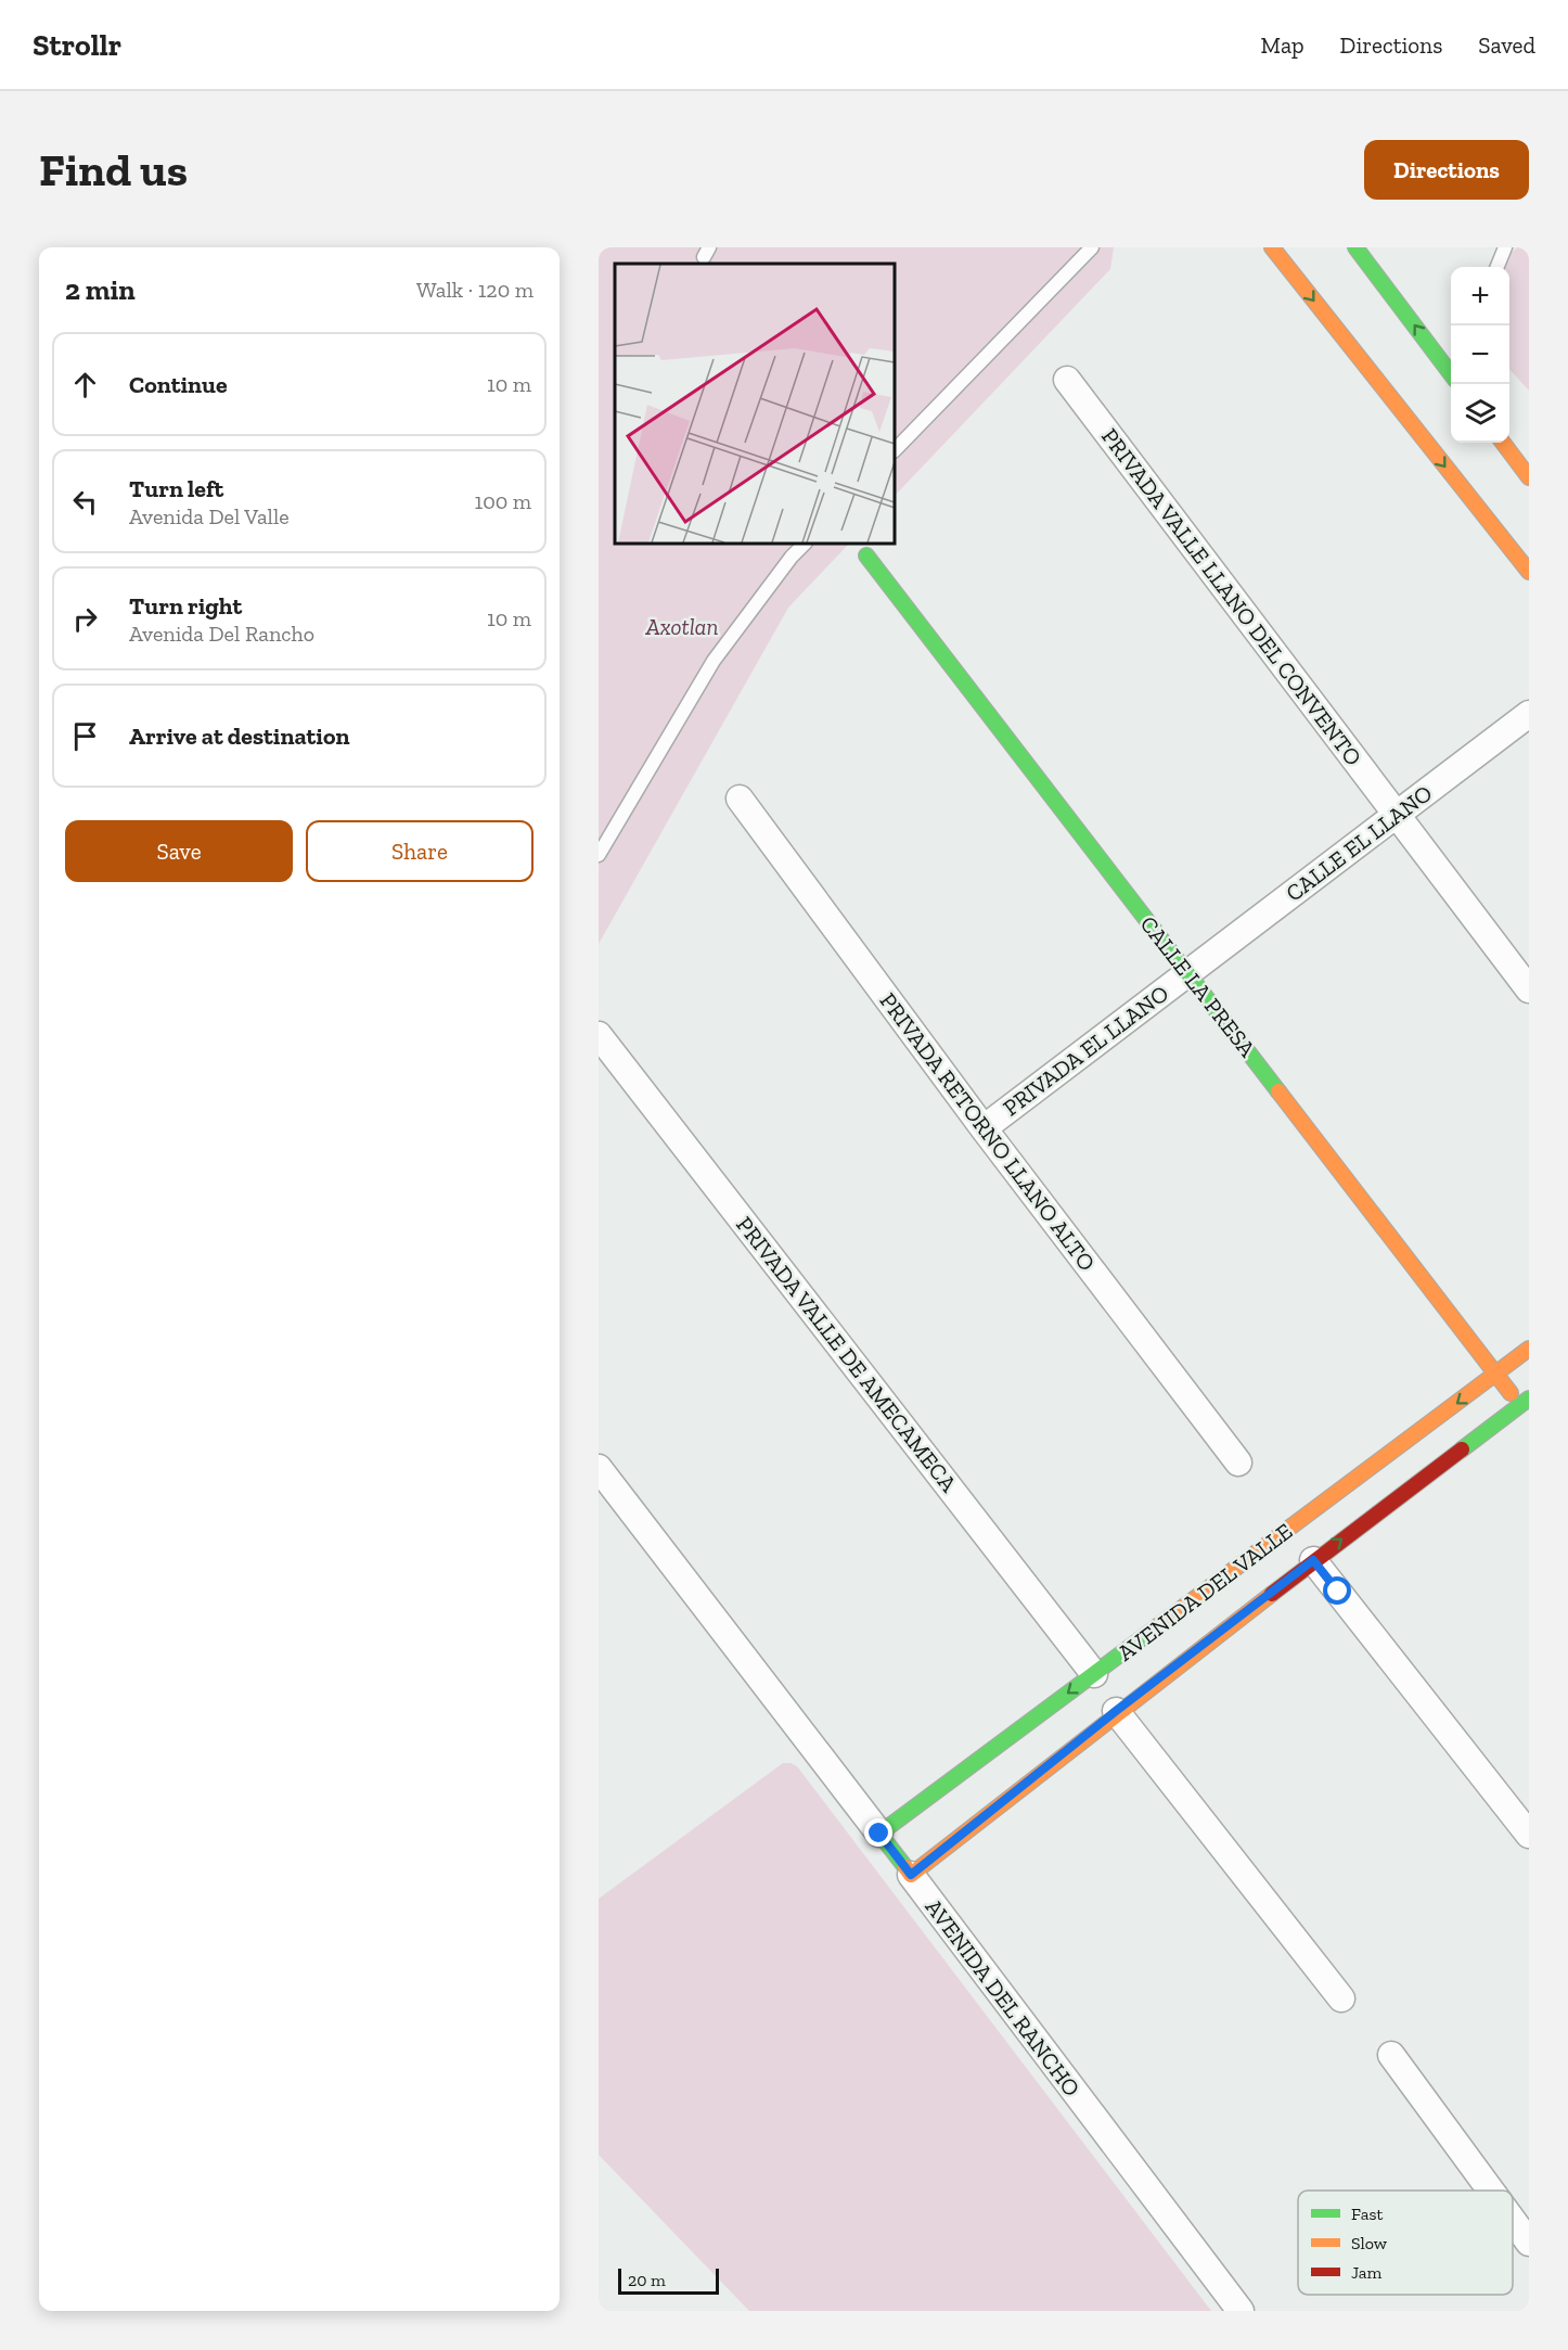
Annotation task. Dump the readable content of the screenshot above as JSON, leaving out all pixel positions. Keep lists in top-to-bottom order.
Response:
{
  "streets": {
    "street": [
      "PRIVADA VALLE LLANO DEL CONVENTO",
      "CALLE EL LLANO",
      "CALLE LA PRESA",
      "PRIVADA EL LLANO",
      "PRIVADA RETORNO LLANO ALTO",
      "PRIVADA VALLE DE AMECAMECA",
      "AVENIDA DEL VALLE",
      "AVENIDA DEL RANCHO"
    ]
  },
  "crossings": [
    ["PRIVADA VALLE LLANO DEL CONVENTO", "CALLE EL LLANO"],
    ["CALLE EL LLANO", "CALLE LA PRESA"],
    ["CALLE EL LLANO", "PRIVADA EL LLANO"],
    ["CALLE LA PRESA", "PRIVADA EL LLANO"],
    ["CALLE LA PRESA", "AVENIDA DEL VALLE"],
    ["PRIVADA EL LLANO", "PRIVADA RETORNO LLANO ALTO"],
    ["PRIVADA VALLE DE AMECAMECA", "AVENIDA DEL VALLE"],
    ["AVENIDA DEL VALLE", "AVENIDA DEL RANCHO"]
  ],
  "parks": ["Axotlan"],
  "legend": ["Fast", "Slow", "Jam"],
  "scale_bar": "20 m",
  "page": {
    "header": "Strollr",
    "nav": ["Map", "Directions", "Saved"],
    "buttons": [
      "Directions",
      ["Save", "Share"]
    ],
    "title": "Find us",
    "heading": ["2 min", "Walk · 120 m"],
    "map_buttons": ["+", "−"],
    "list": [
      ["Continue", "10 m"],
      ["Turn left", "Avenida Del Valle", "100 m"],
      ["Turn right", "Avenida Del Rancho", "10 m"],
      "Arrive at destination"
    ],
    "scale": "20 m"
  }
}
